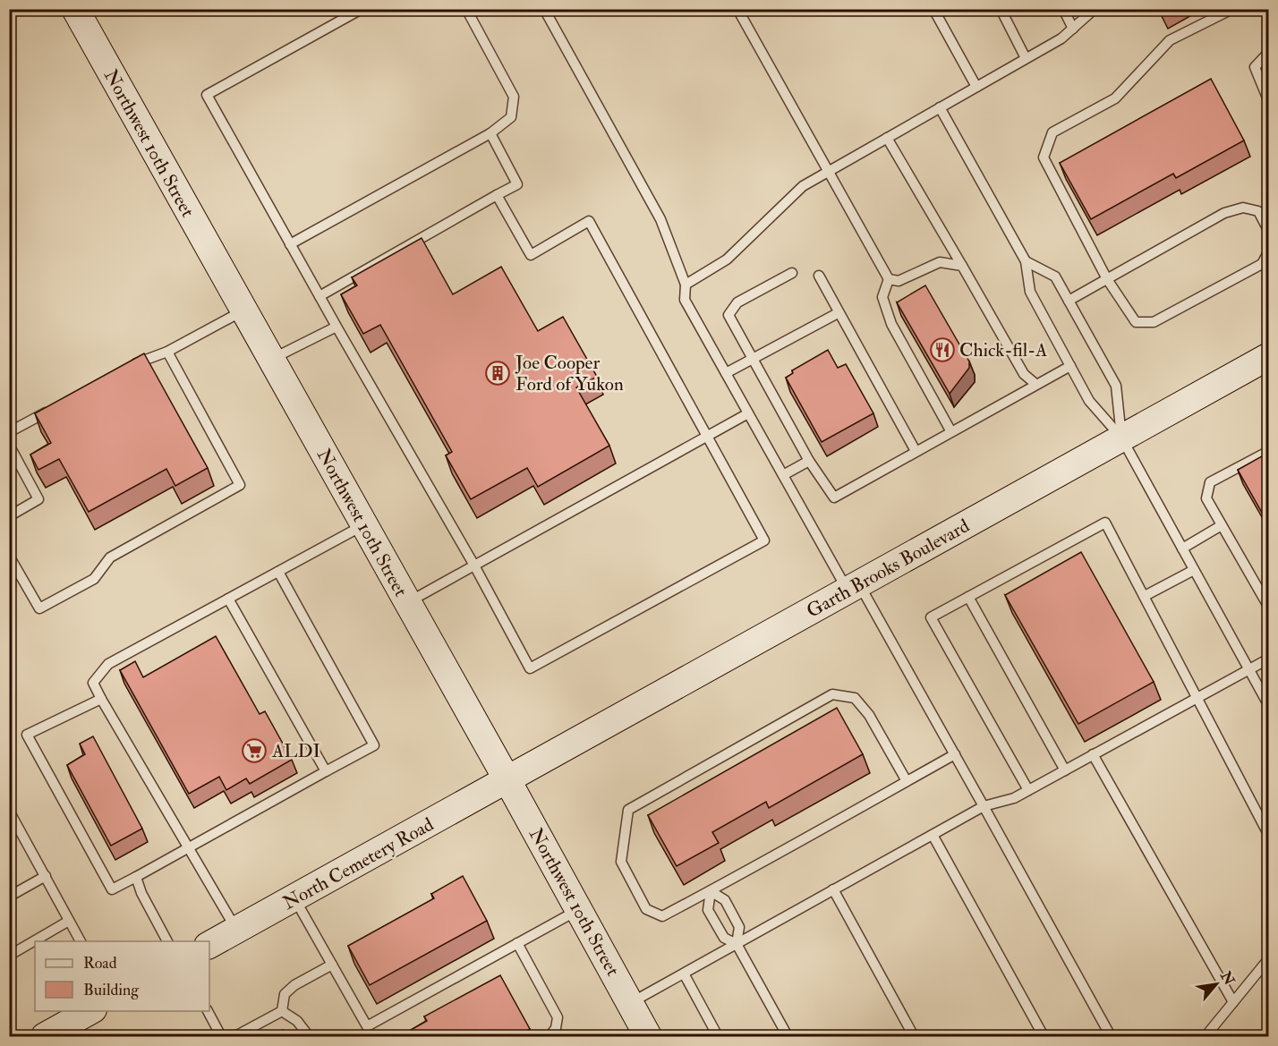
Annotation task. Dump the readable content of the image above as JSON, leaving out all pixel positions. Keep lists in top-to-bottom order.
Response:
{
  "streets": {
    "street": ["Northwest 10th Street", "Garth Brooks Boulevard", "North Cemetery Road"]
  },
  "crossings": [
    ["Northwest 10th Street", "Garth Brooks Boulevard"],
    ["Northwest 10th Street", "North Cemetery Road"],
    ["Garth Brooks Boulevard", "North Cemetery Road"]
  ],
  "places": {
    "restaurant": ["Chick-fil-A"],
    "building": ["Joe Cooper Ford of Yukon"],
    "supermarket": ["ALDI"]
  },
  "legend": ["Road", "Building"],
  "north": "top right"
}
